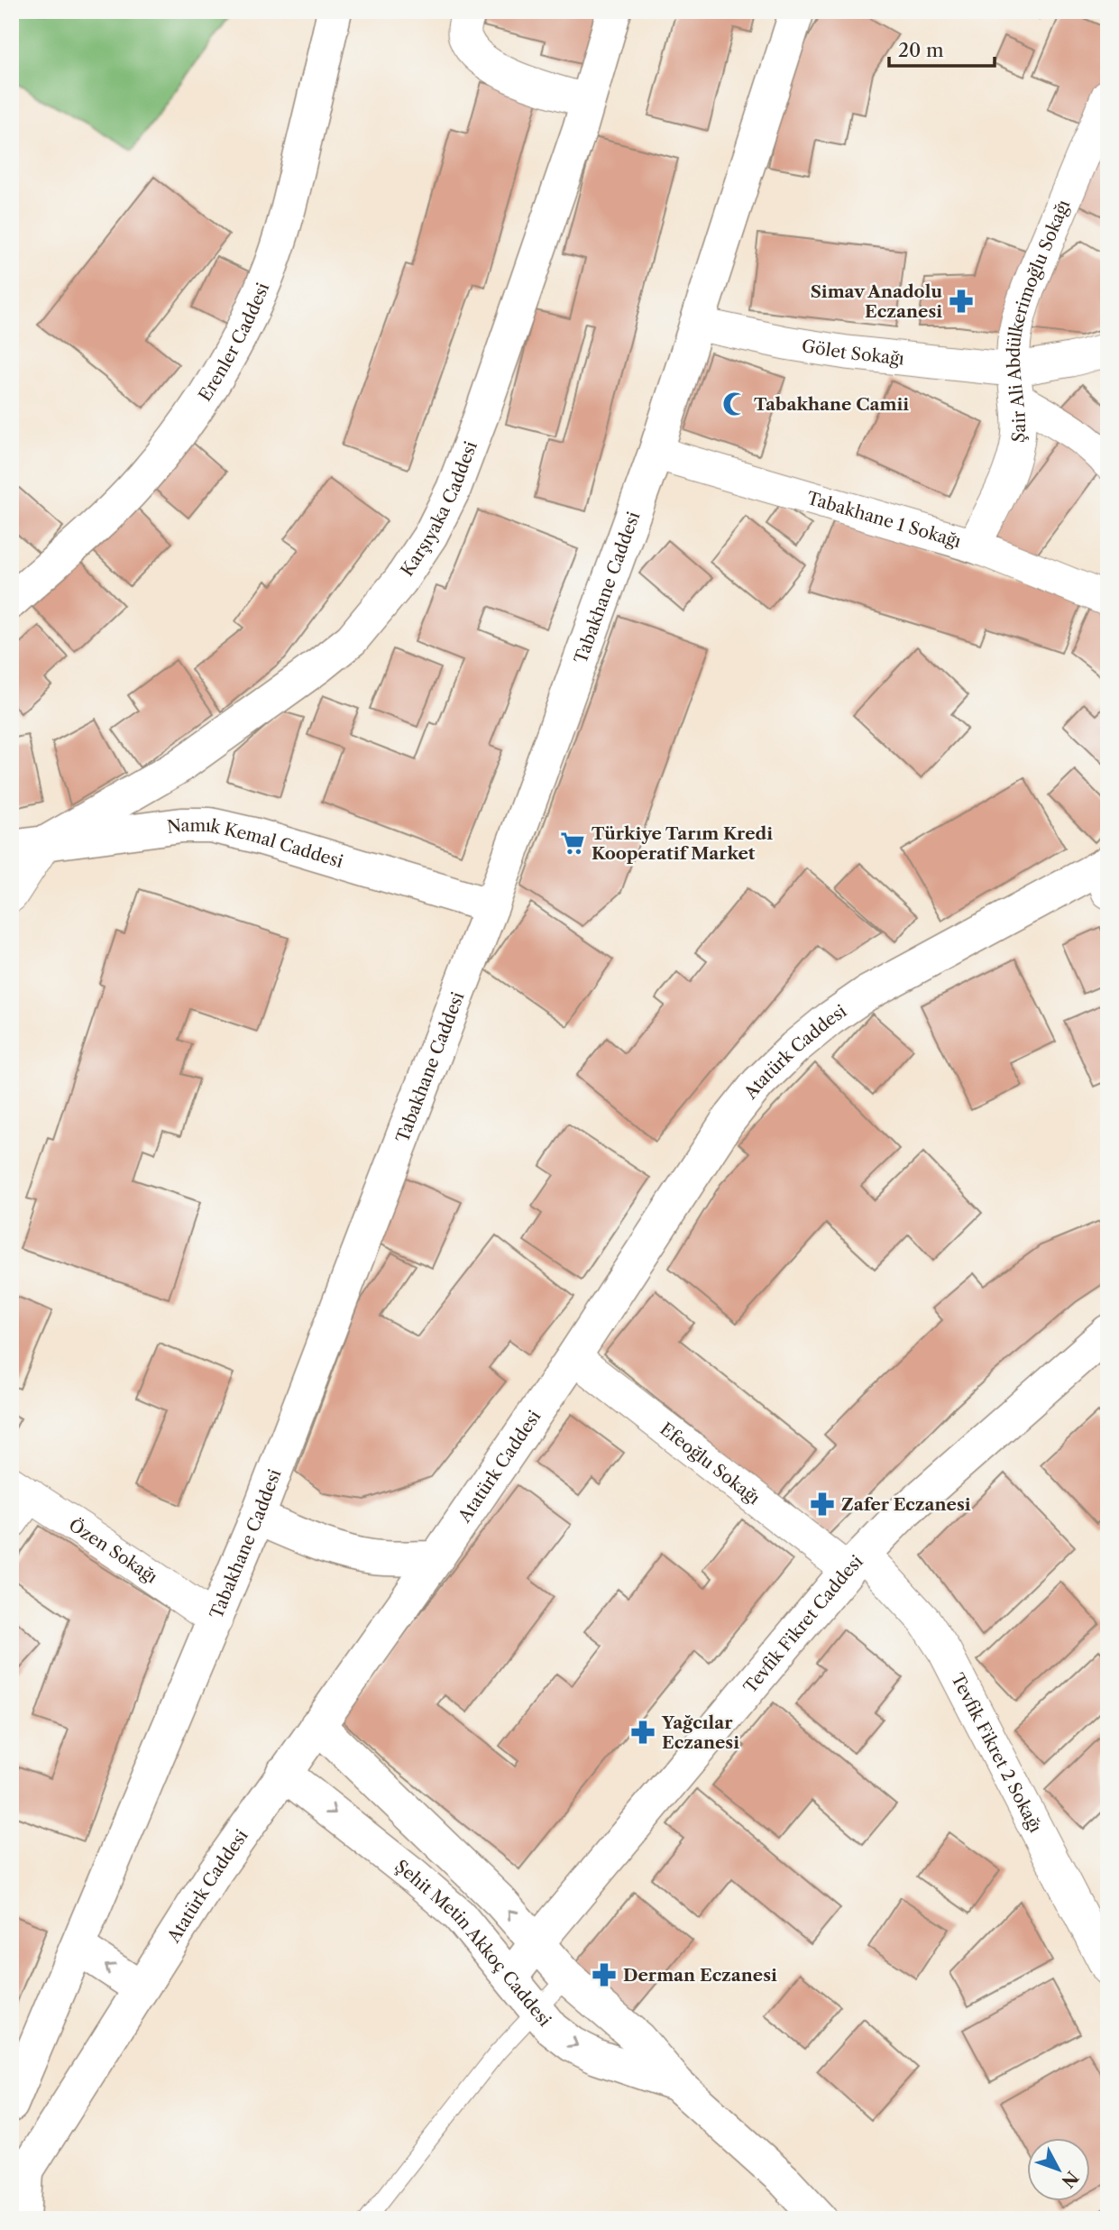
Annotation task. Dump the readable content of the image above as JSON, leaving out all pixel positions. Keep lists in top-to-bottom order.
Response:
{
  "streets": {
    "street": [
      "Şair Ali Abdülkerimoğlu Sokağı",
      "Erenler Caddesi",
      "Gölet Sokağı",
      "Karşıyaka Caddesi",
      "Tabakhane 1 Sokağı",
      "Tabakhane Caddesi",
      "Namık Kemal Caddesi",
      "Atatürk Caddesi",
      "Efeoğlu Sokağı",
      "Özen Sokağı",
      "Tevfik Fikret Caddesi",
      "Tevfik Fikret 2 Sokağı",
      "Şehit Metin Akkoç Caddesi"
    ]
  },
  "crossings": [
    ["Şair Ali Abdülkerimoğlu Sokağı", "Gölet Sokağı"],
    ["Şair Ali Abdülkerimoğlu Sokağı", "Tabakhane 1 Sokağı"],
    ["Gölet Sokağı", "Tabakhane Caddesi"],
    ["Karşıyaka Caddesi", "Namık Kemal Caddesi"],
    ["Tabakhane 1 Sokağı", "Tabakhane Caddesi"],
    ["Tabakhane Caddesi", "Namık Kemal Caddesi"],
    ["Tabakhane Caddesi", "Özen Sokağı"],
    ["Atatürk Caddesi", "Efeoğlu Sokağı"],
    ["Atatürk Caddesi", "Şehit Metin Akkoç Caddesi"],
    ["Efeoğlu Sokağı", "Tevfik Fikret Caddesi"],
    ["Efeoğlu Sokağı", "Tevfik Fikret 2 Sokağı"],
    ["Tevfik Fikret Caddesi", "Tevfik Fikret 2 Sokağı"],
    ["Tevfik Fikret Caddesi", "Şehit Metin Akkoç Caddesi"]
  ],
  "places": {
    "pharmacy": [
      "Simav Anadolu Eczanesi",
      "Zafer Eczanesi",
      "Yağcılar Eczanesi",
      "Derman Eczanesi"
    ],
    "mosque": ["Tabakhane Camii"],
    "supermarket": ["Türkiye Tarım Kredi Kooperatif Market"]
  },
  "scale_bar": "20 m",
  "north": "bottom right"
}
